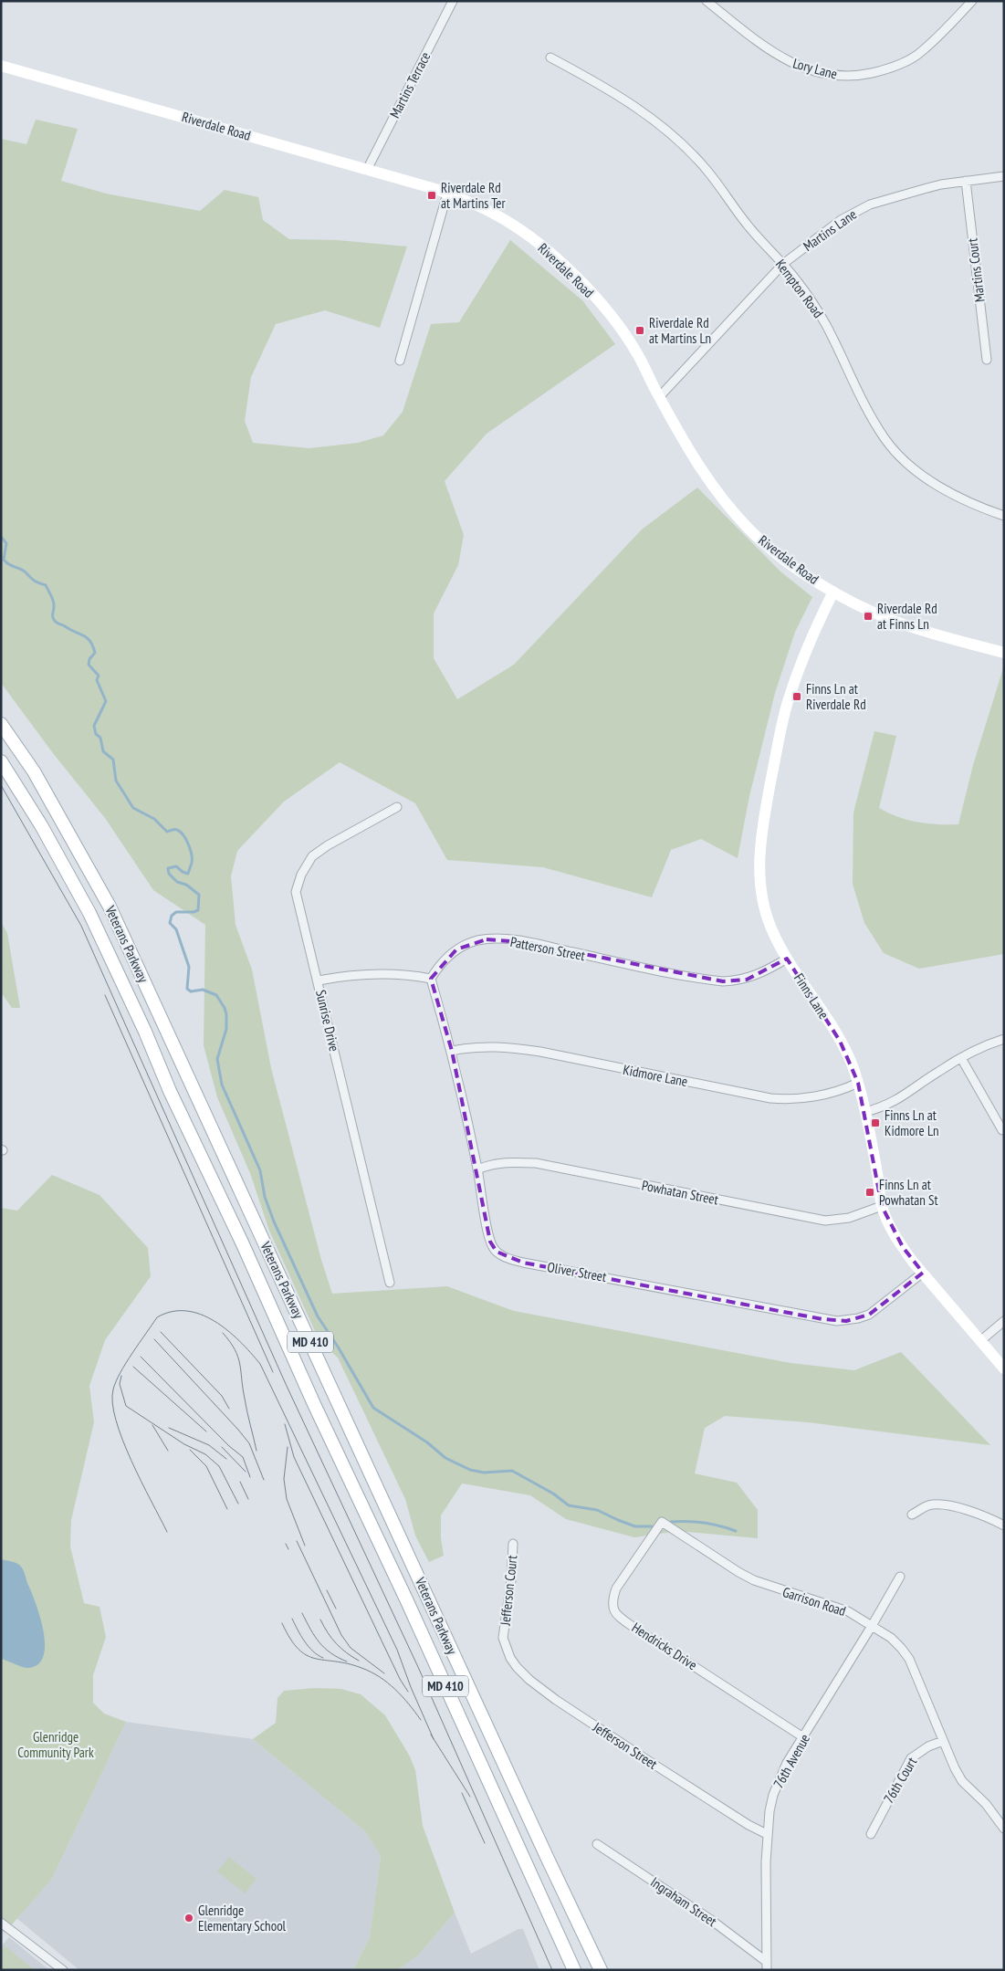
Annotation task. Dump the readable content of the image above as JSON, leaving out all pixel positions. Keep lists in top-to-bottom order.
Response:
{
  "streets": {
    "main road": [
      "Riverdale Road",
      "Veterans Parkway",
      "Finns Lane",
      "MD 410"
    ],
    "street": [
      "Lory Lane",
      "Martins Terrace",
      "Martins Lane",
      "Martins Court",
      "Kempton Road",
      "Patterson Street",
      "Sunrise Drive",
      "Kidmore Lane",
      "Powhatan Street",
      "Oliver Street",
      "Jefferson Court",
      "Garrison Road",
      "Hendricks Drive",
      "Jefferson Street",
      "76th Avenue",
      "76th Court",
      "Ingraham Street"
    ]
  },
  "crossings": [
    ["Martins Terrace", "Riverdale Road"],
    ["Riverdale Road", "Martins Lane"],
    ["Riverdale Road", "Finns Lane"],
    ["Martins Lane", "Martins Court"],
    ["Martins Lane", "Kempton Road"],
    ["Patterson Street", "Finns Lane"],
    ["Patterson Street", "Oliver Street"],
    ["Finns Lane", "Kidmore Lane"],
    ["Finns Lane", "Powhatan Street"],
    ["Finns Lane", "Oliver Street"],
    ["Kidmore Lane", "Oliver Street"],
    ["Powhatan Street", "Oliver Street"],
    ["Jefferson Court", "Jefferson Street"],
    ["Garrison Road", "Hendricks Drive"],
    ["Garrison Road", "76th Avenue"],
    ["Garrison Road", "76th Court"],
    ["Hendricks Drive", "76th Avenue"],
    ["Jefferson Street", "76th Avenue"],
    ["76th Avenue", "Ingraham Street"]
  ],
  "parks": ["Glenridge Community Park"],
  "places": {
    "transit": [
      "Riverdale Rd at Martins Ter",
      "Riverdale Rd at Martins Ln",
      "Riverdale Rd at Finns Ln",
      "Finns Ln at Riverdale Rd",
      "Finns Ln at Kidmore Ln",
      "Finns Ln at Powhatan St"
    ],
    "other": ["Glenridge Elementary School"]
  }
}
